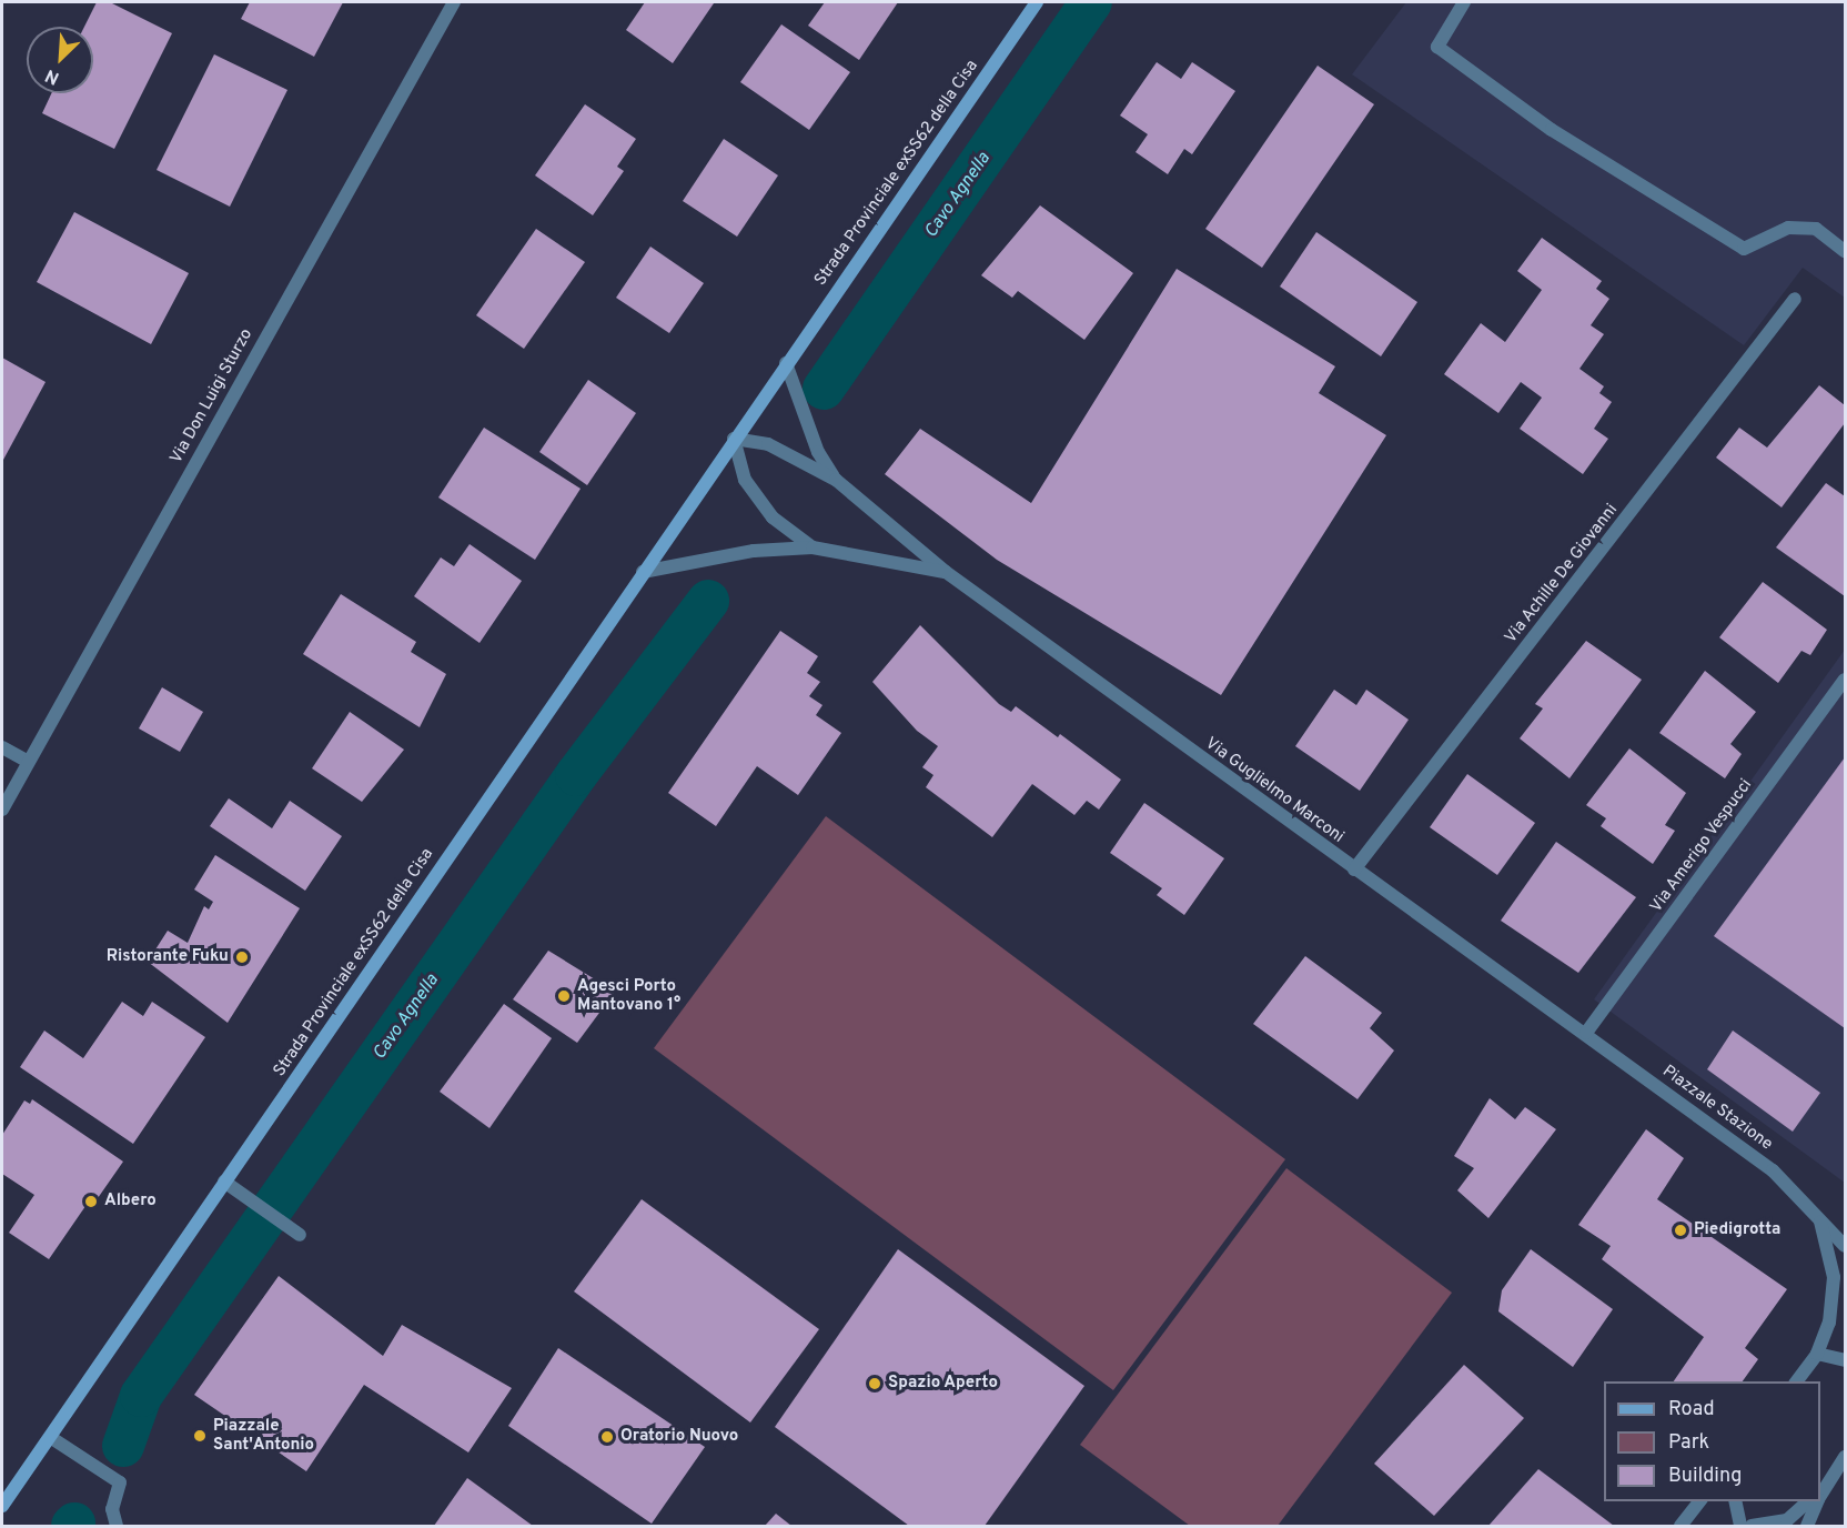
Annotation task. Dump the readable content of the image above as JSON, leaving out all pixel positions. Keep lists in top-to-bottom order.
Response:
{
  "streets": {
    "street": [
      "Strada Provinciale exSS62 della Cisa",
      "Via Don Luigi Sturzo",
      "Via Achille De Giovanni",
      "Via Guglielmo Marconi",
      "Via Amerigo Vespucci",
      "Piazzale Stazione"
    ]
  },
  "crossings": [
    ["Strada Provinciale exSS62 della Cisa", "Via Guglielmo Marconi"],
    ["Via Achille De Giovanni", "Via Guglielmo Marconi"],
    ["Via Guglielmo Marconi", "Via Amerigo Vespucci"],
    ["Via Guglielmo Marconi", "Piazzale Stazione"],
    ["Via Amerigo Vespucci", "Piazzale Stazione"]
  ],
  "water": ["Cavo Agnella"],
  "places": [
    "Ristorante Fuku",
    "Agesci Porto Mantovano 1°",
    "Albero",
    "Piedigrotta",
    "Spazio Aperto",
    "Piazzale Sant'Antonio",
    "Oratorio Nuovo"
  ],
  "legend": ["Road", "Park", "Building"],
  "north": "bottom left"
}
